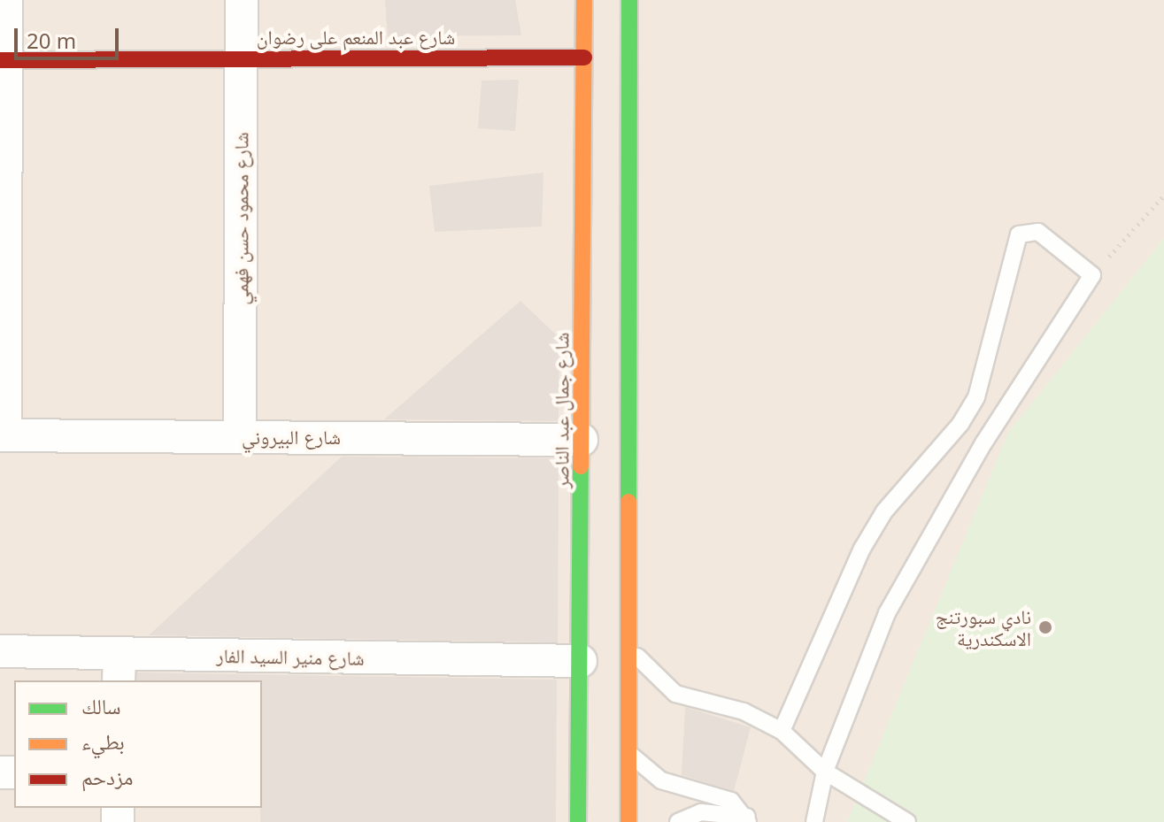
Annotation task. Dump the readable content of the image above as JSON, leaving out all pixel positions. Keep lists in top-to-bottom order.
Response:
{
  "streets": {
    "main road": ["شارع عبد المنعم على رضوان", "شارع جمال عبد الناصر"],
    "street": ["شارع محمود حسن فهمي", "شارع البيروني", "شارع منير السيد الفار"]
  },
  "crossings": [
    ["شارع عبد المنعم على رضوان", "شارع محمود حسن فهمي"],
    ["شارع عبد المنعم على رضوان", "شارع جمال عبد الناصر"],
    ["شارع محمود حسن فهمي", "شارع البيروني"],
    ["شارع جمال عبد الناصر", "شارع البيروني"],
    ["شارع جمال عبد الناصر", "شارع منير السيد الفار"]
  ],
  "places": ["نادي سبورتنج الاسكندرية"],
  "legend": ["سالك", "بطيء", "مزدحم"],
  "scale_bar": "20 m"
}
